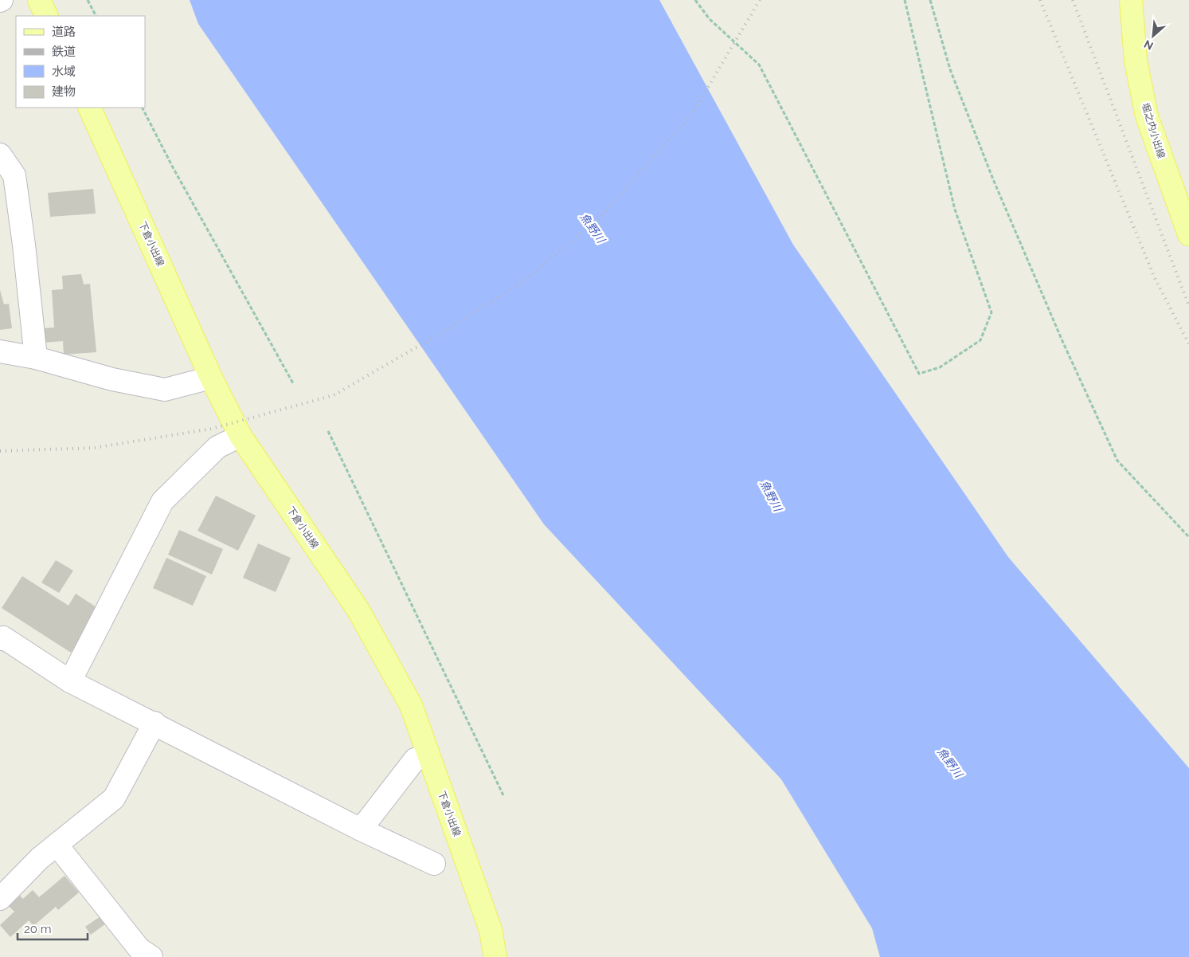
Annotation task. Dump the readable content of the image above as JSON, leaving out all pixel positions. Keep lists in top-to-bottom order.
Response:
{
  "streets": {
    "main road": ["堀之内小出線", "下倉小出線"]
  },
  "water": ["魚野川"],
  "legend": [
    "道路",
    "鉄道",
    "水域",
    "建物"
  ],
  "scale_bar": "20 m",
  "north": "bottom left"
}
